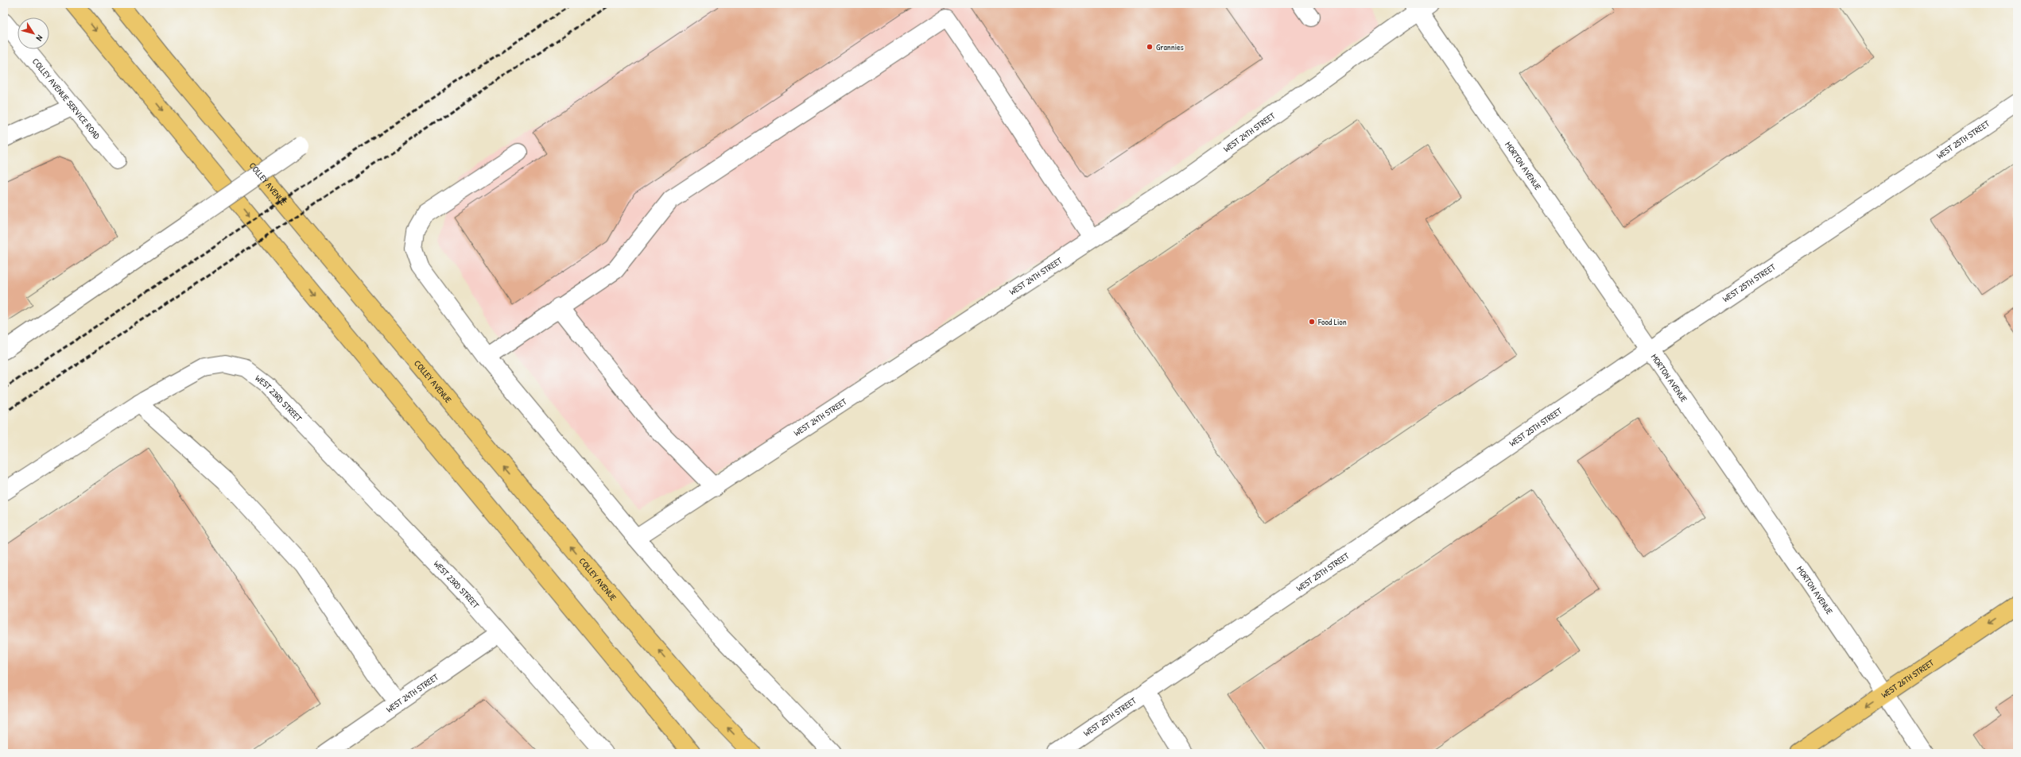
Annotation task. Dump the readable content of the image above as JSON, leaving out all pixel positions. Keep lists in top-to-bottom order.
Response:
{
  "streets": {
    "main road": ["COLLEY AVENUE", "WEST 26TH STREET"],
    "street": [
      "COLLEY AVENUE SERVICE ROAD",
      "WEST 24TH STREET",
      "WEST 25TH STREET",
      "MORTON AVENUE",
      "WEST 23RD STREET"
    ]
  },
  "crossings": [
    ["WEST 24TH STREET", "MORTON AVENUE"],
    ["WEST 24TH STREET", "WEST 23RD STREET"],
    ["WEST 25TH STREET", "MORTON AVENUE"],
    ["MORTON AVENUE", "WEST 26TH STREET"]
  ],
  "one_way": ["WEST 26TH STREET"],
  "places": ["Grannies", "Food Lion"],
  "north": "bottom right"
}
